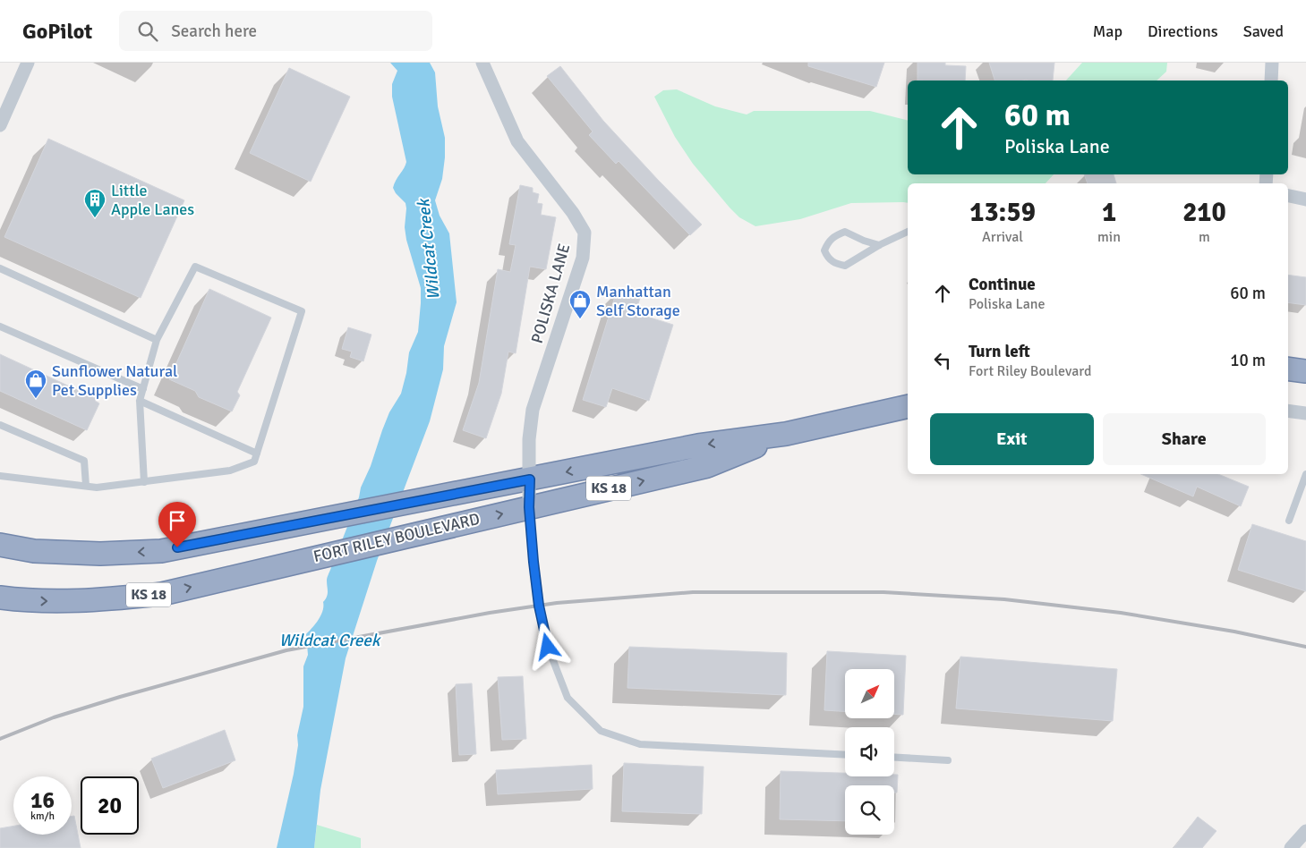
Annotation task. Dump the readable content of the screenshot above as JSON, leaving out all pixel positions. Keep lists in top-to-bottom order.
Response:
{
  "streets": {
    "highway": ["KS 18", "FORT RILEY BOULEVARD"],
    "street": ["POLISKA LANE"]
  },
  "crossings": [
    ["POLISKA LANE", "FORT RILEY BOULEVARD"]
  ],
  "water": ["Wildcat Creek"],
  "places": {
    "building": ["Little Apple Lanes"],
    "shop": ["Manhattan Self Storage", "Sunflower Natural Pet Supplies"]
  },
  "north": "top right",
  "page": {
    "header": "GoPilot",
    "search": "Search here",
    "nav": ["Map", "Directions", "Saved"],
    "turn": ["60 m", "Poliska Lane"],
    "eta": [
      "13:59",
      "Arrival",
      "1",
      "min",
      "210",
      "m"
    ],
    "list": [
      {
        "name": "Continue",
        "note": "Poliska Lane",
        "value": "60 m"
      },
      {
        "name": "Turn left",
        "note": "Fort Riley Boulevard",
        "value": "10 m"
      }
    ],
    "buttons": ["Exit", "Share"],
    "speed": "16 km/h",
    "limit": "20"
  }
}
